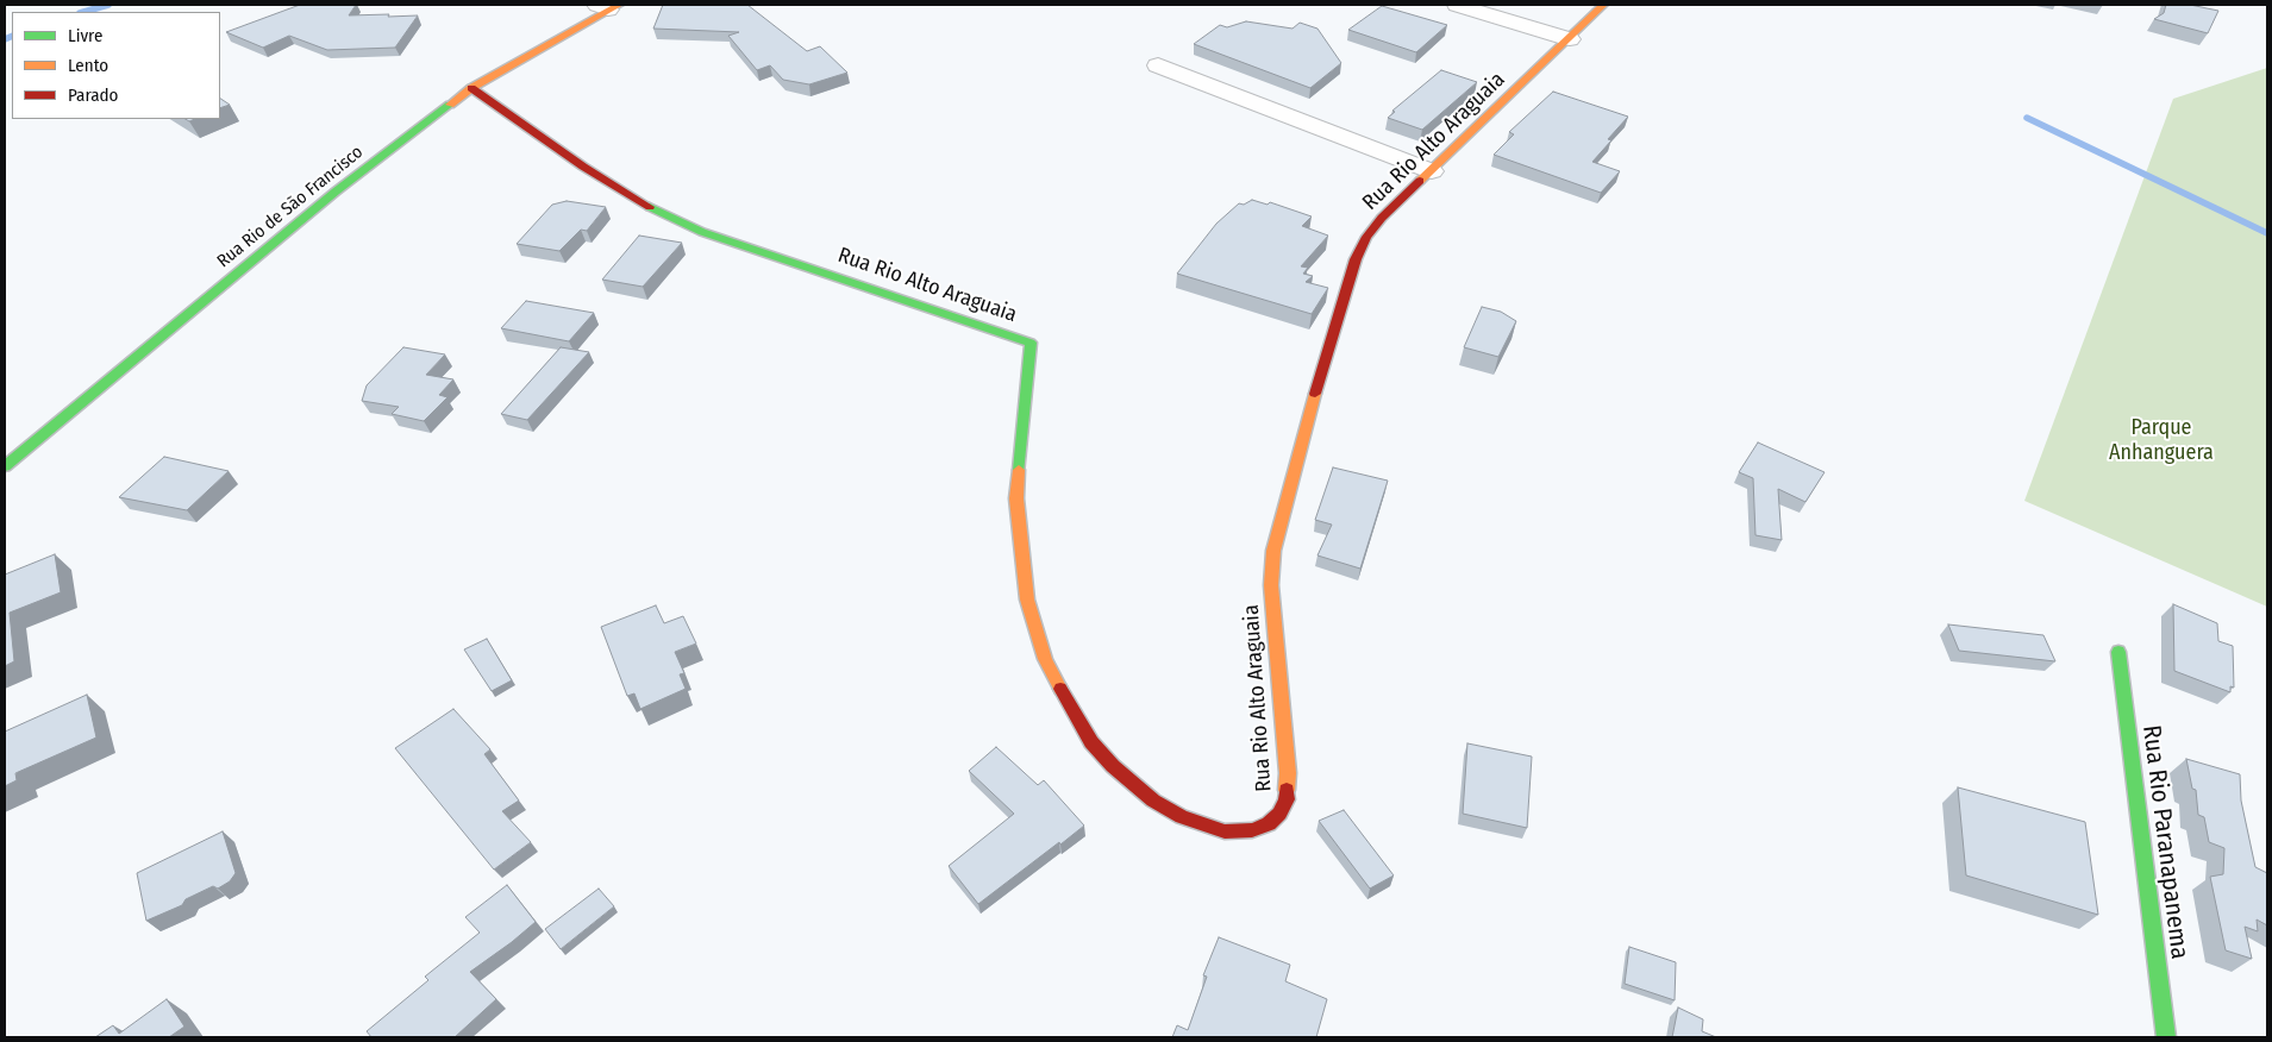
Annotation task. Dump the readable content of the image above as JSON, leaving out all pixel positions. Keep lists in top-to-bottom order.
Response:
{
  "streets": {
    "street": ["Rua Rio Alto Araguaia", "Rua Rio de São Francisco", "Rua Rio Paranapanema"]
  },
  "crossings": [
    ["Rua Rio Alto Araguaia", "Rua Rio de São Francisco"]
  ],
  "parks": ["Parque Anhanguera"],
  "legend": ["Livre", "Lento", "Parado"]
}
